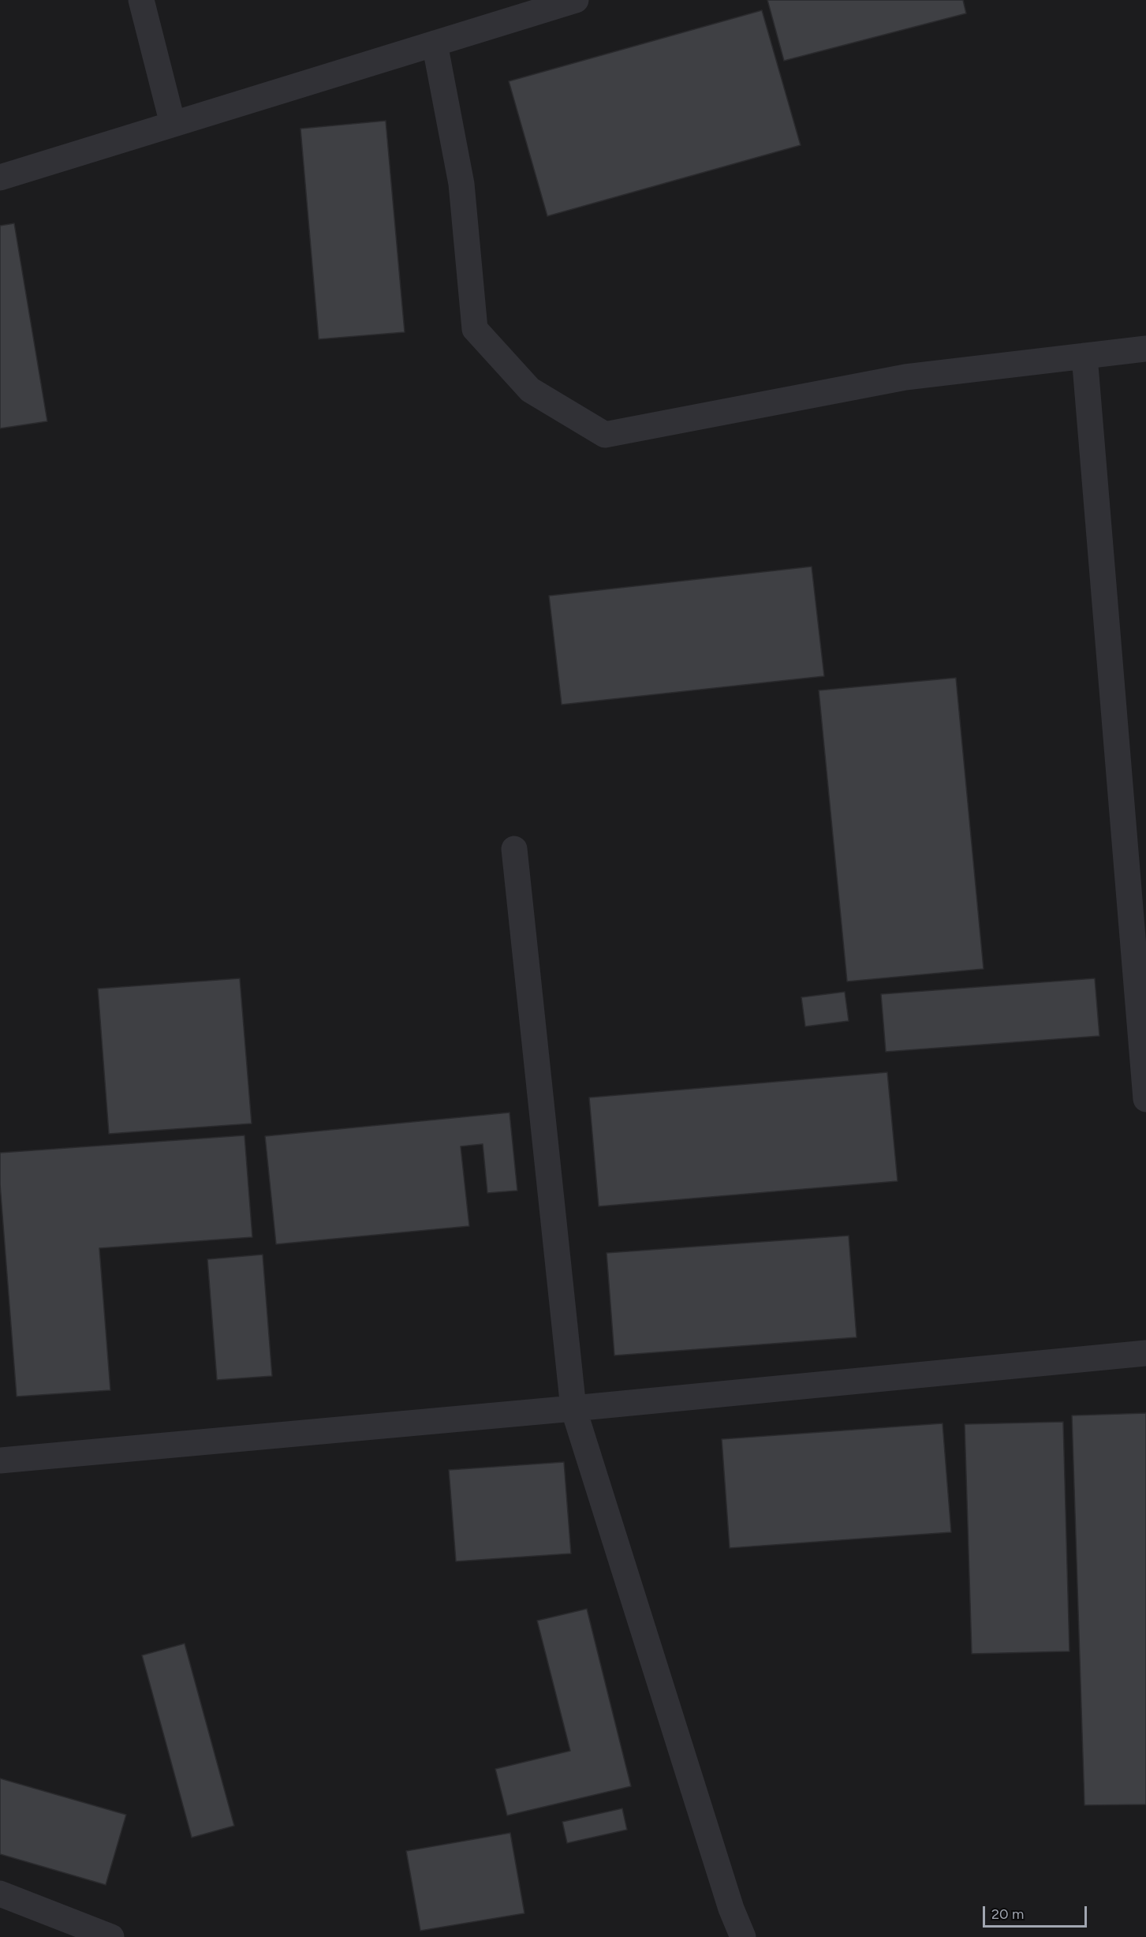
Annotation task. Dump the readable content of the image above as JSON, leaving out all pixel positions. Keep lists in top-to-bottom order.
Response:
{
  "scale_bar": "20 m"
}
